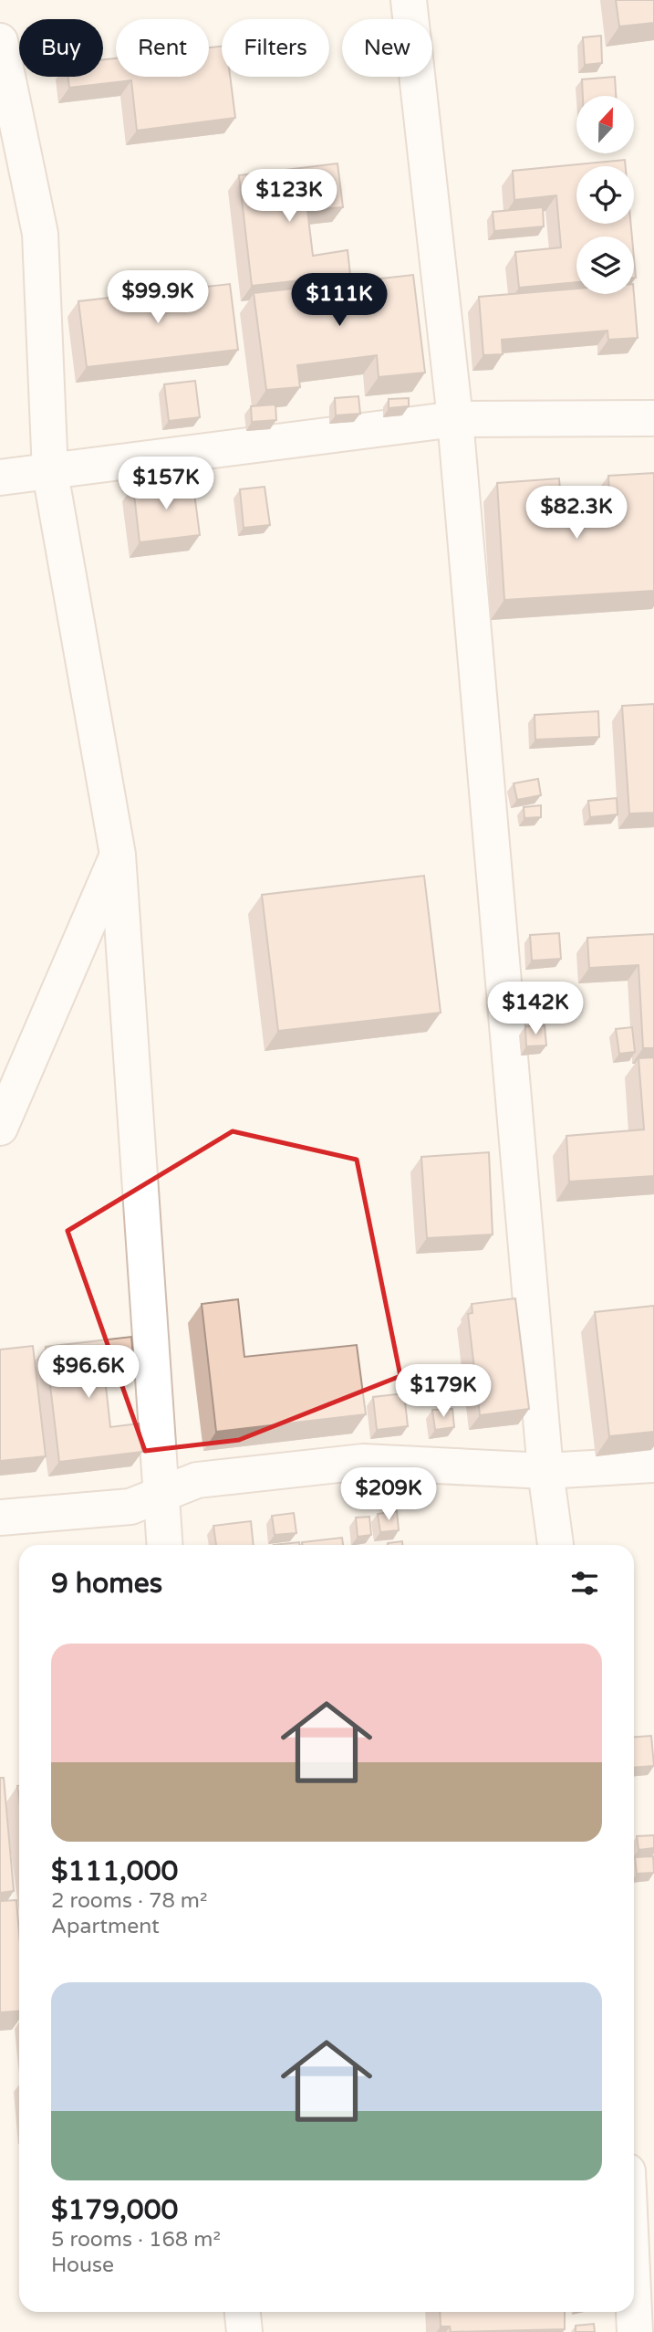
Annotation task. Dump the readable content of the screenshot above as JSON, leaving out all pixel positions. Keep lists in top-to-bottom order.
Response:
{
  "north": "top",
  "page": {
    "chip": [
      "Buy",
      "Rent",
      "Filters",
      "New"
    ],
    "price": [
      "$123K",
      "$99.9K",
      "$111K",
      "$157K",
      "$82.3K",
      "$142K",
      "$96.6K",
      "$179K",
      "$209K"
    ],
    "heading": "9 homes",
    "list": [
      {
        "name": "$111,000",
        "note": "2 rooms · 78 m² · Apartment"
      },
      {
        "name": "$179,000",
        "note": "5 rooms · 168 m² · House"
      }
    ]
  }
}
